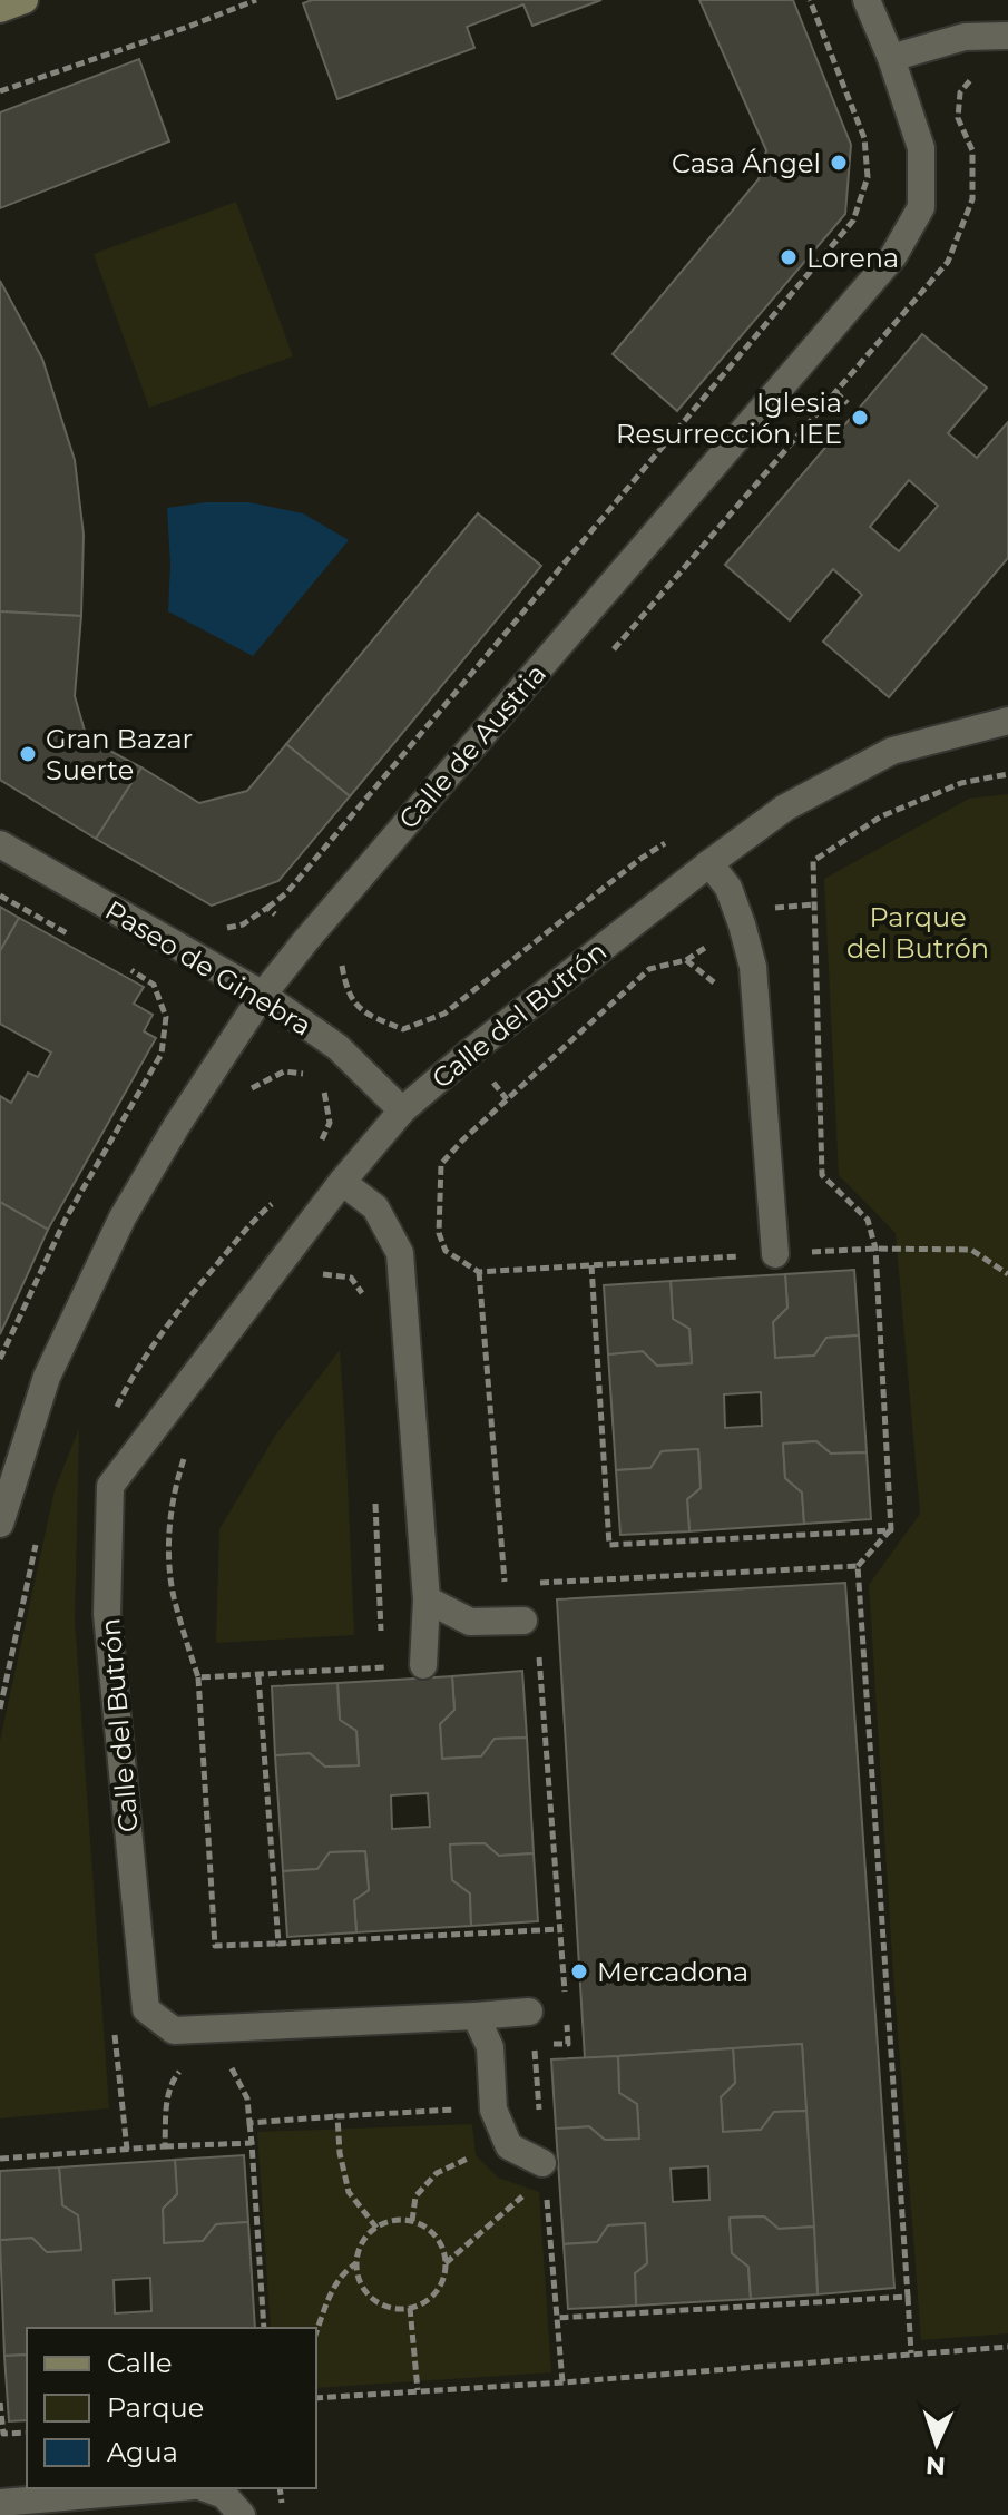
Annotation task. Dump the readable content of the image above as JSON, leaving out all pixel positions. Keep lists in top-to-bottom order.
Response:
{
  "streets": {
    "street": ["Calle de Austria", "Paseo de Ginebra", "Calle del Butrón"]
  },
  "crossings": [
    ["Calle de Austria", "Paseo de Ginebra"],
    ["Paseo de Ginebra", "Calle del Butrón"]
  ],
  "parks": ["Parque del Butrón"],
  "places": [
    "Casa Ángel",
    "Lorena",
    "Iglesia Resurrección IEE",
    "Gran Bazar Suerte",
    "Mercadona"
  ],
  "legend": ["Calle", "Parque", "Agua"],
  "north": "bottom"
}
